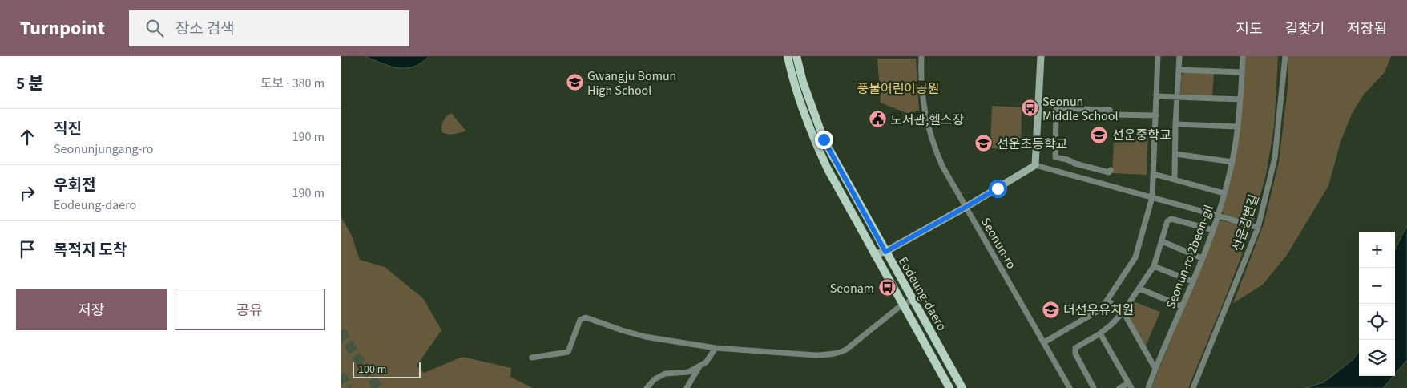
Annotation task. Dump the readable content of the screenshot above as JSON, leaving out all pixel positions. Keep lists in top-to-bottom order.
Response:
{
  "streets": {
    "main road": ["Eodeung-daero"],
    "street": ["선운강변길", "Seonun-ro", "Seonun-ro 2beon-gil"]
  },
  "parks": ["풍물어린이공원"],
  "places": {
    "school or university": [
      "Gwangju Bomun High School",
      "선운중학교",
      "선운초등학교",
      "더선우유치원"
    ],
    "bus stop": ["Seonun Middle School", "Seonam"],
    "public building": ["도서관,헬스장"]
  },
  "scale_bar": "100 m",
  "page": {
    "header": "Turnpoint",
    "search": "장소 검색",
    "nav": ["지도", "길찾기", "저장됨"],
    "heading": ["5 분", "도보 · 380 m"],
    "list": [
      ["직진", "Seonunjungang-ro", "190 m"],
      ["우회전", "Eodeung-daero", "190 m"],
      "목적지 도착"
    ],
    "map_buttons": ["+", "−"],
    "buttons": ["저장", "공유"],
    "scale": "100 m"
  }
}
